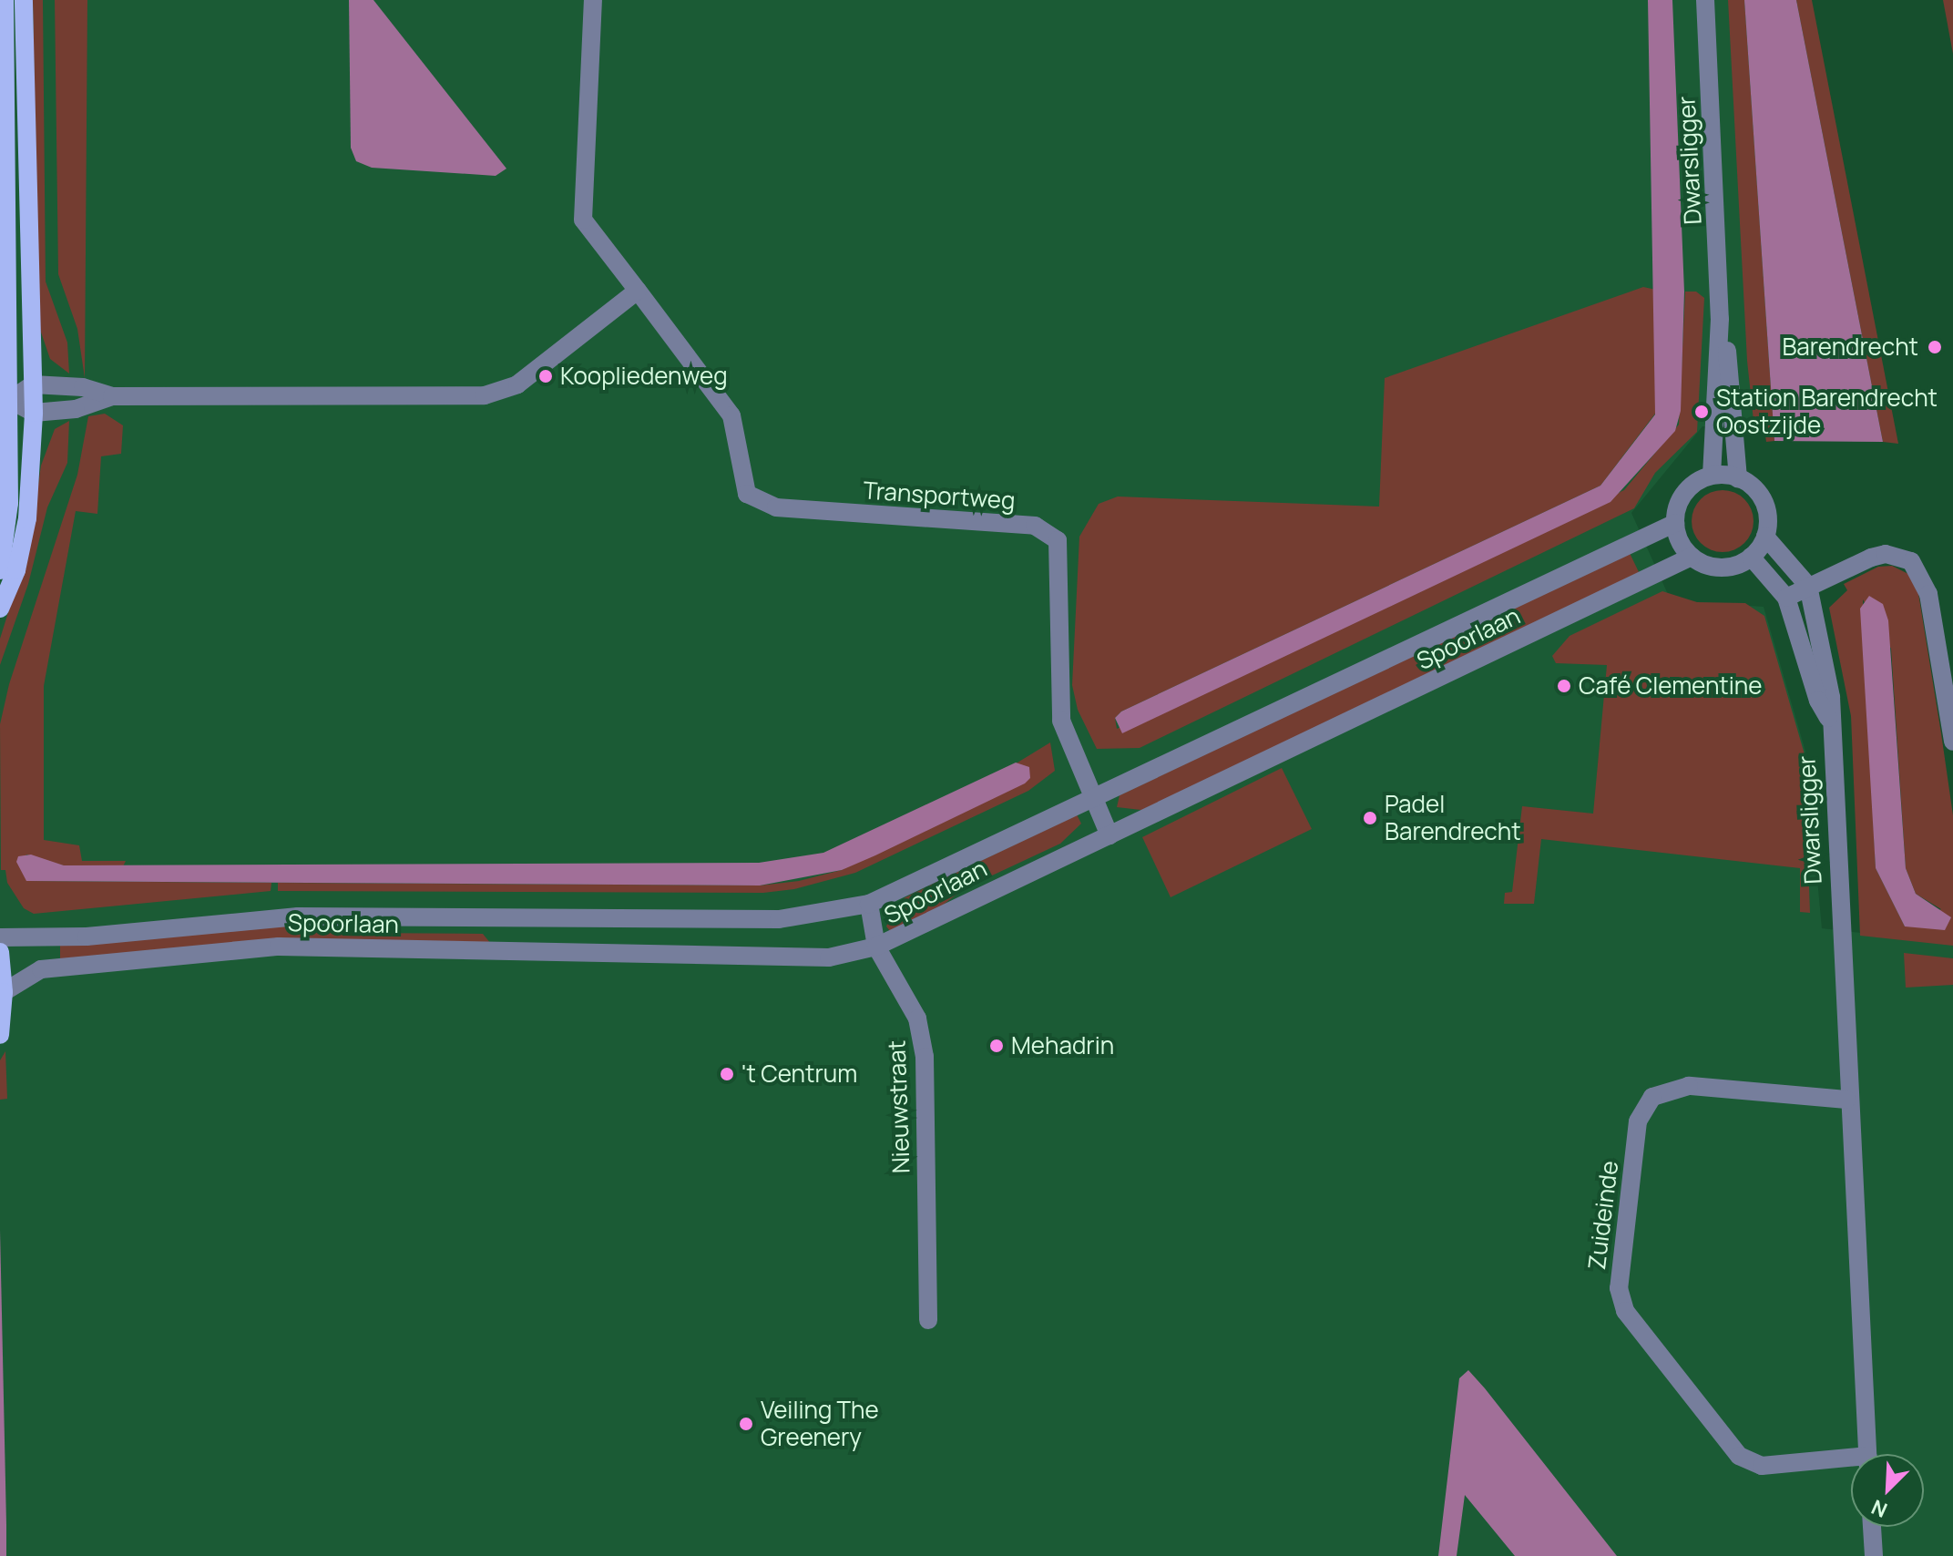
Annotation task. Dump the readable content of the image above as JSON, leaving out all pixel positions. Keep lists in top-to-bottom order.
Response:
{
  "streets": {
    "street": [
      "Dwarsligger",
      "Transportweg",
      "Spoorlaan",
      "Nieuwstraat",
      "Zuideinde"
    ]
  },
  "crossings": [
    ["Dwarsligger", "Spoorlaan"],
    ["Dwarsligger", "Zuideinde"],
    ["Transportweg", "Spoorlaan"],
    ["Spoorlaan", "Nieuwstraat"]
  ],
  "places": [
    "Barendrecht",
    "Koopliedenweg",
    "Station Barendrecht Oostzijde",
    "Café Clementine",
    "Padel Barendrecht",
    "Mehadrin",
    "'t Centrum",
    "Veiling The Greenery"
  ],
  "north": "bottom left"
}
